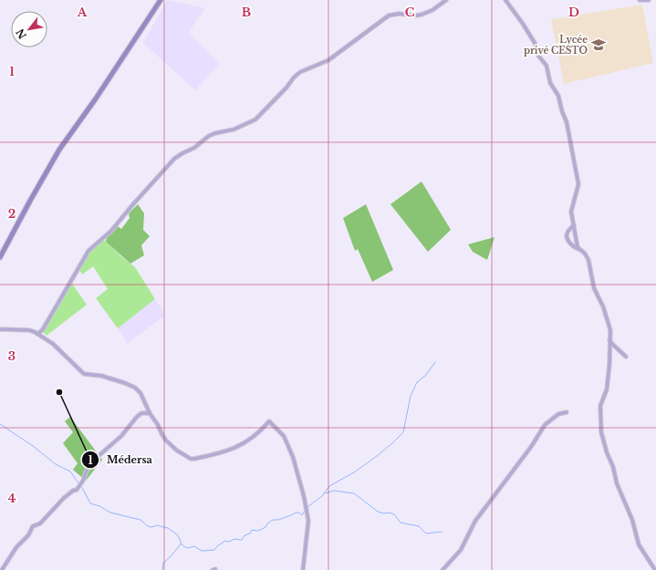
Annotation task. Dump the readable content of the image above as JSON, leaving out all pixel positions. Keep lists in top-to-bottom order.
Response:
{
  "places": {
    "school or university": ["Lycée privé CESTO"],
    "other": ["Médersa"]
  },
  "north": "bottom left",
  "grid": {
    "columns": [
      "A",
      "B",
      "C",
      "D"
    ],
    "rows": [
      "1",
      "2",
      "3",
      "4"
    ]
  }
}
